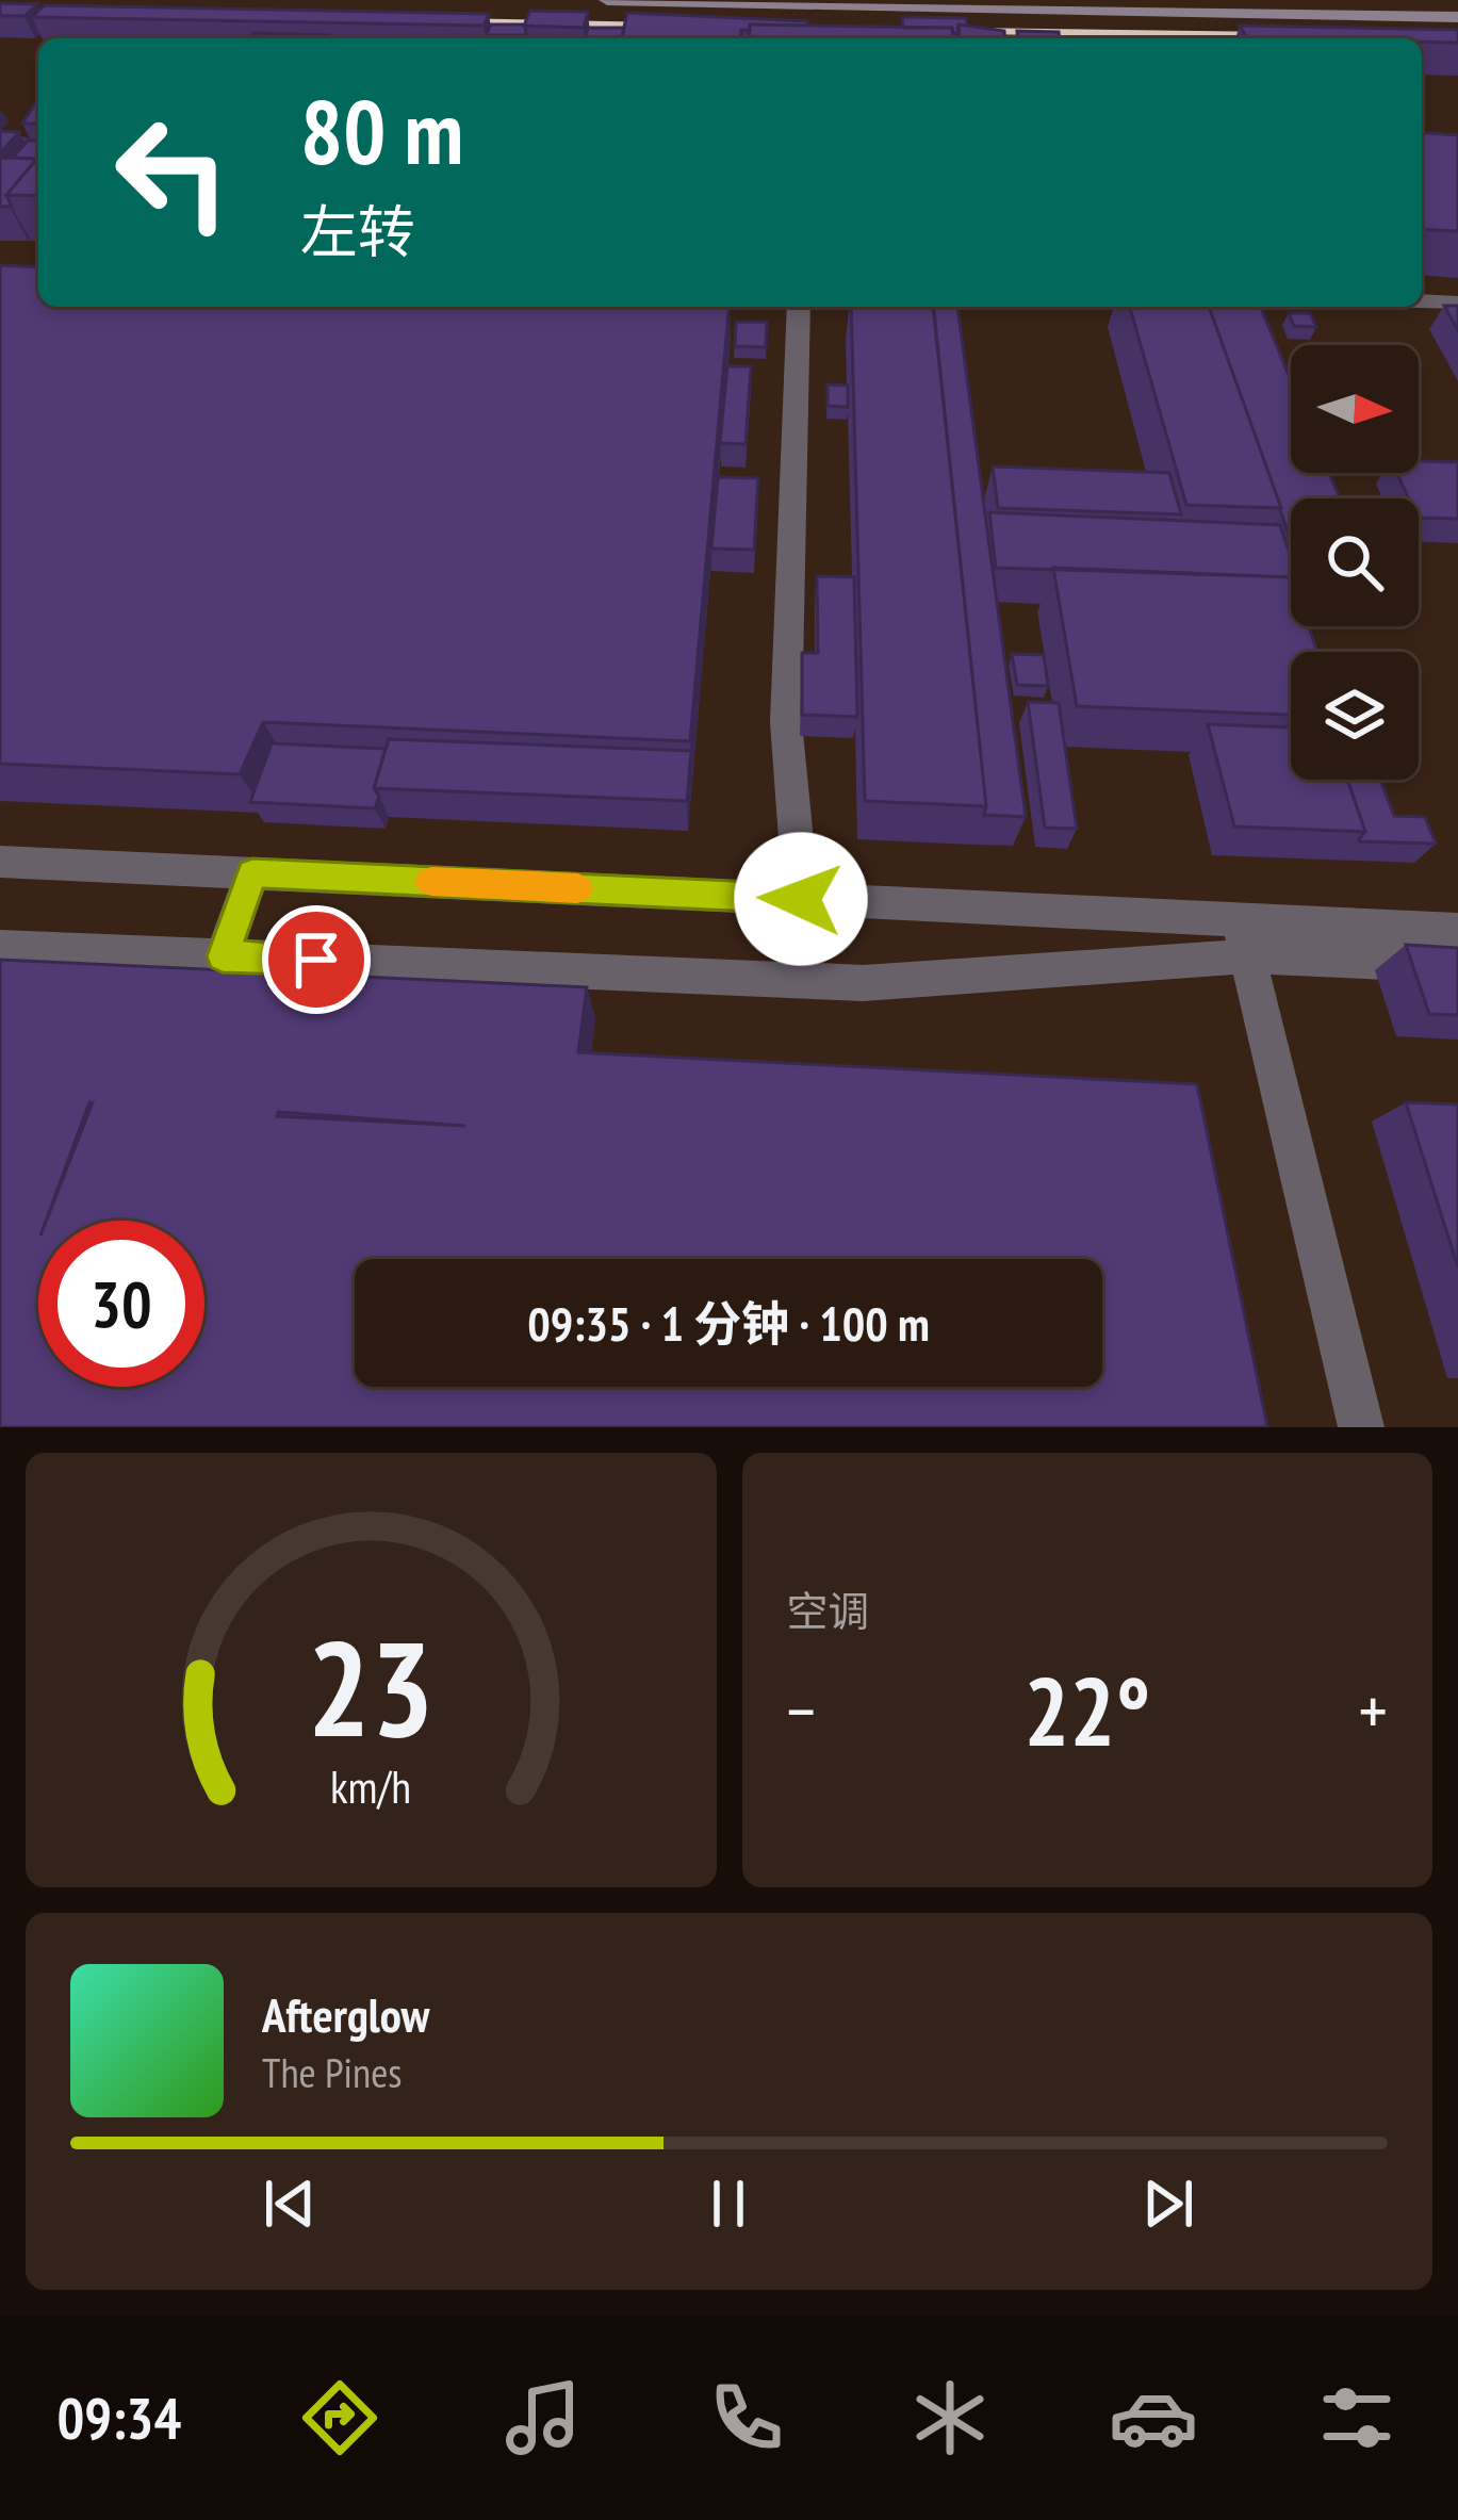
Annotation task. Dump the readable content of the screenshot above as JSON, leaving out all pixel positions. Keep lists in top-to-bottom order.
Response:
{
  "north": "right",
  "page": {
    "turn": ["80 m", "左转"],
    "limit": "30",
    "trip": "09:35 · 1 分钟 · 100 m",
    "tile": "空调",
    "heat": ["−", "22°", "+"],
    "song": ["Afterglow", "The Pines"],
    "tabs": "09:34",
    "gauge": ["23", "km/h"]
  }
}
